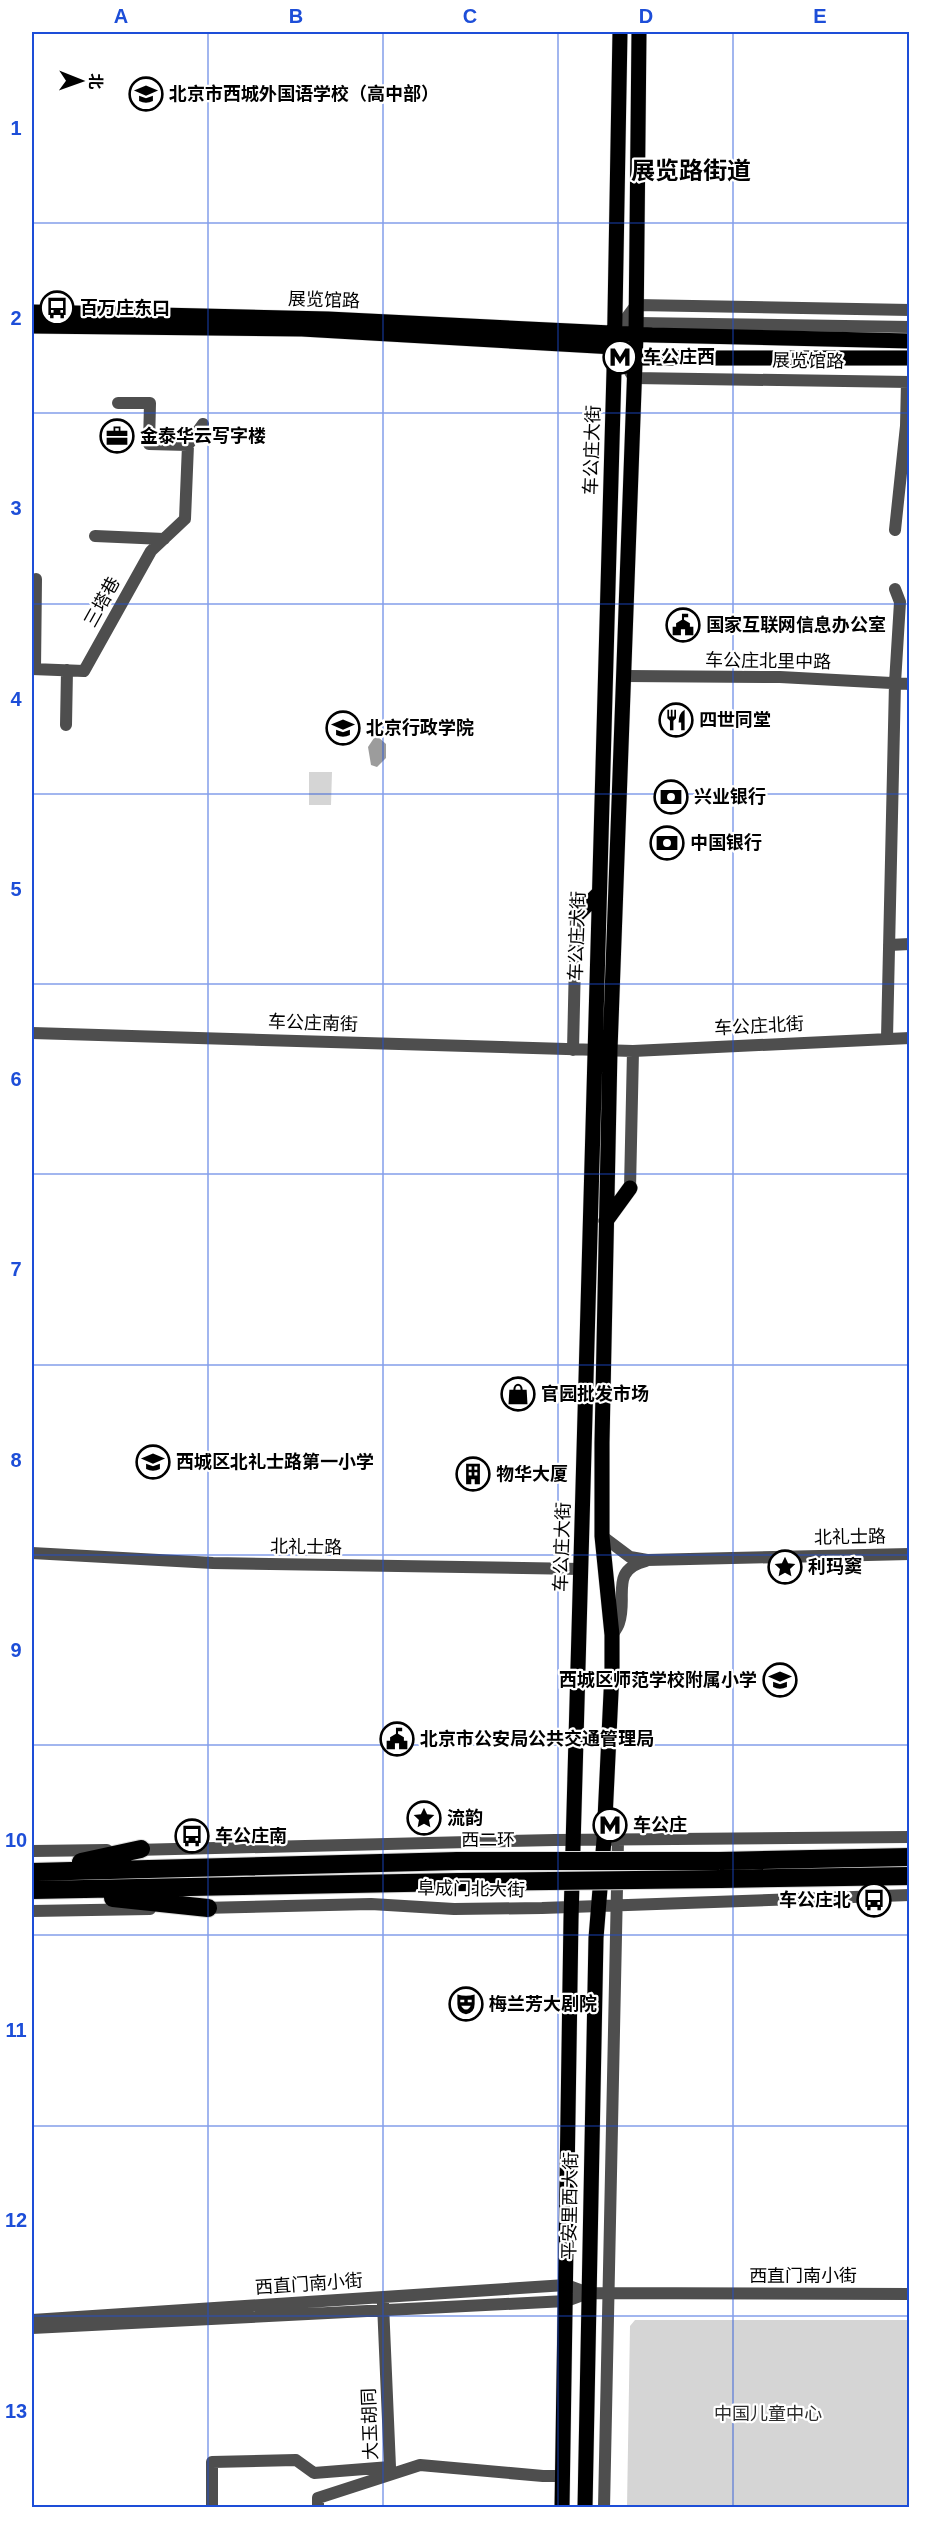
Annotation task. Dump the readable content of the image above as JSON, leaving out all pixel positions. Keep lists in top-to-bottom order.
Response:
{
  "streets": {
    "highway": ["西二环"],
    "main road": ["展览馆路", "车公庄大街", "平安里西大街"],
    "street": [
      "三塔巷",
      "车公庄北里中路",
      "车公庄南街",
      "车公庄北街",
      "北礼士路",
      "阜成门北大街",
      "西直门南小街",
      "大玉胡同"
    ]
  },
  "crossings": [
    ["展览馆路", "车公庄大街"],
    ["车公庄大街", "车公庄北里中路"],
    ["车公庄大街", "车公庄南街"],
    ["车公庄大街", "车公庄北街"],
    ["车公庄大街", "北礼士路"],
    ["车公庄大街", "阜成门北大街"],
    ["车公庄大街", "平安里西大街"],
    ["车公庄南街", "车公庄北街"],
    ["阜成门北大街", "平安里西大街"],
    ["平安里西大街", "西直门南小街"],
    ["西直门南小街", "大玉胡同"]
  ],
  "districts": ["展览路街道"],
  "parks": ["中国儿童中心"],
  "places": {
    "school or university": [
      "北京市西城外国语学校（高中部）",
      "北京行政学院",
      "西城区北礼士路第一小学",
      "西城区师范学校附属小学"
    ],
    "bus stop": ["百万庄东口", "车公庄南", "车公庄北"],
    "metro station": ["车公庄西", "车公庄"],
    "office": ["金泰华云写字楼"],
    "public building": ["国家互联网信息办公室", "北京市公安局公共交通管理局"],
    "restaurant": ["四世同堂"],
    "bank": ["兴业银行", "中国银行"],
    "shop": ["官园批发市场"],
    "building": ["物华大厦"],
    "place": ["利玛窦", "流韵"],
    "theatre": ["梅兰芳大剧院"]
  },
  "north": "right",
  "grid": {
    "columns": [
      "A",
      "B",
      "C",
      "D",
      "E"
    ],
    "rows": [
      "1",
      "2",
      "3",
      "4",
      "5",
      "6",
      "7",
      "8",
      "9",
      "10",
      "11",
      "12",
      "13"
    ]
  }
}
